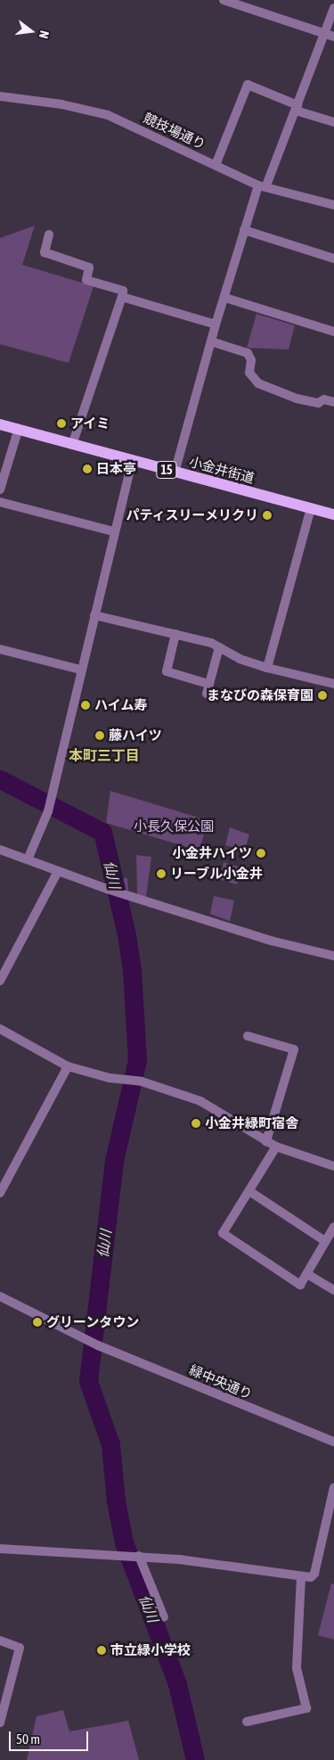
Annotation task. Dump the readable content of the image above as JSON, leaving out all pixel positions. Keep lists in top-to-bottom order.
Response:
{
  "streets": {
    "main road": ["15", "小金井街道"],
    "street": ["競技場通り", "緑中央通り"]
  },
  "districts": ["本町三丁目"],
  "water": ["仙川"],
  "parks": ["小長久保公園"],
  "places": [
    "アイミ",
    "日本亭",
    "パティスリーメリクリ",
    "まなびの森保育園",
    "ハイム寿",
    "藤ハイツ",
    "小金井ハイツ",
    "リーブル小金井",
    "小金井緑町宿舎",
    "グリーンタウン",
    "市立緑小学校"
  ],
  "scale_bar": "50 m",
  "north": "right"
}
